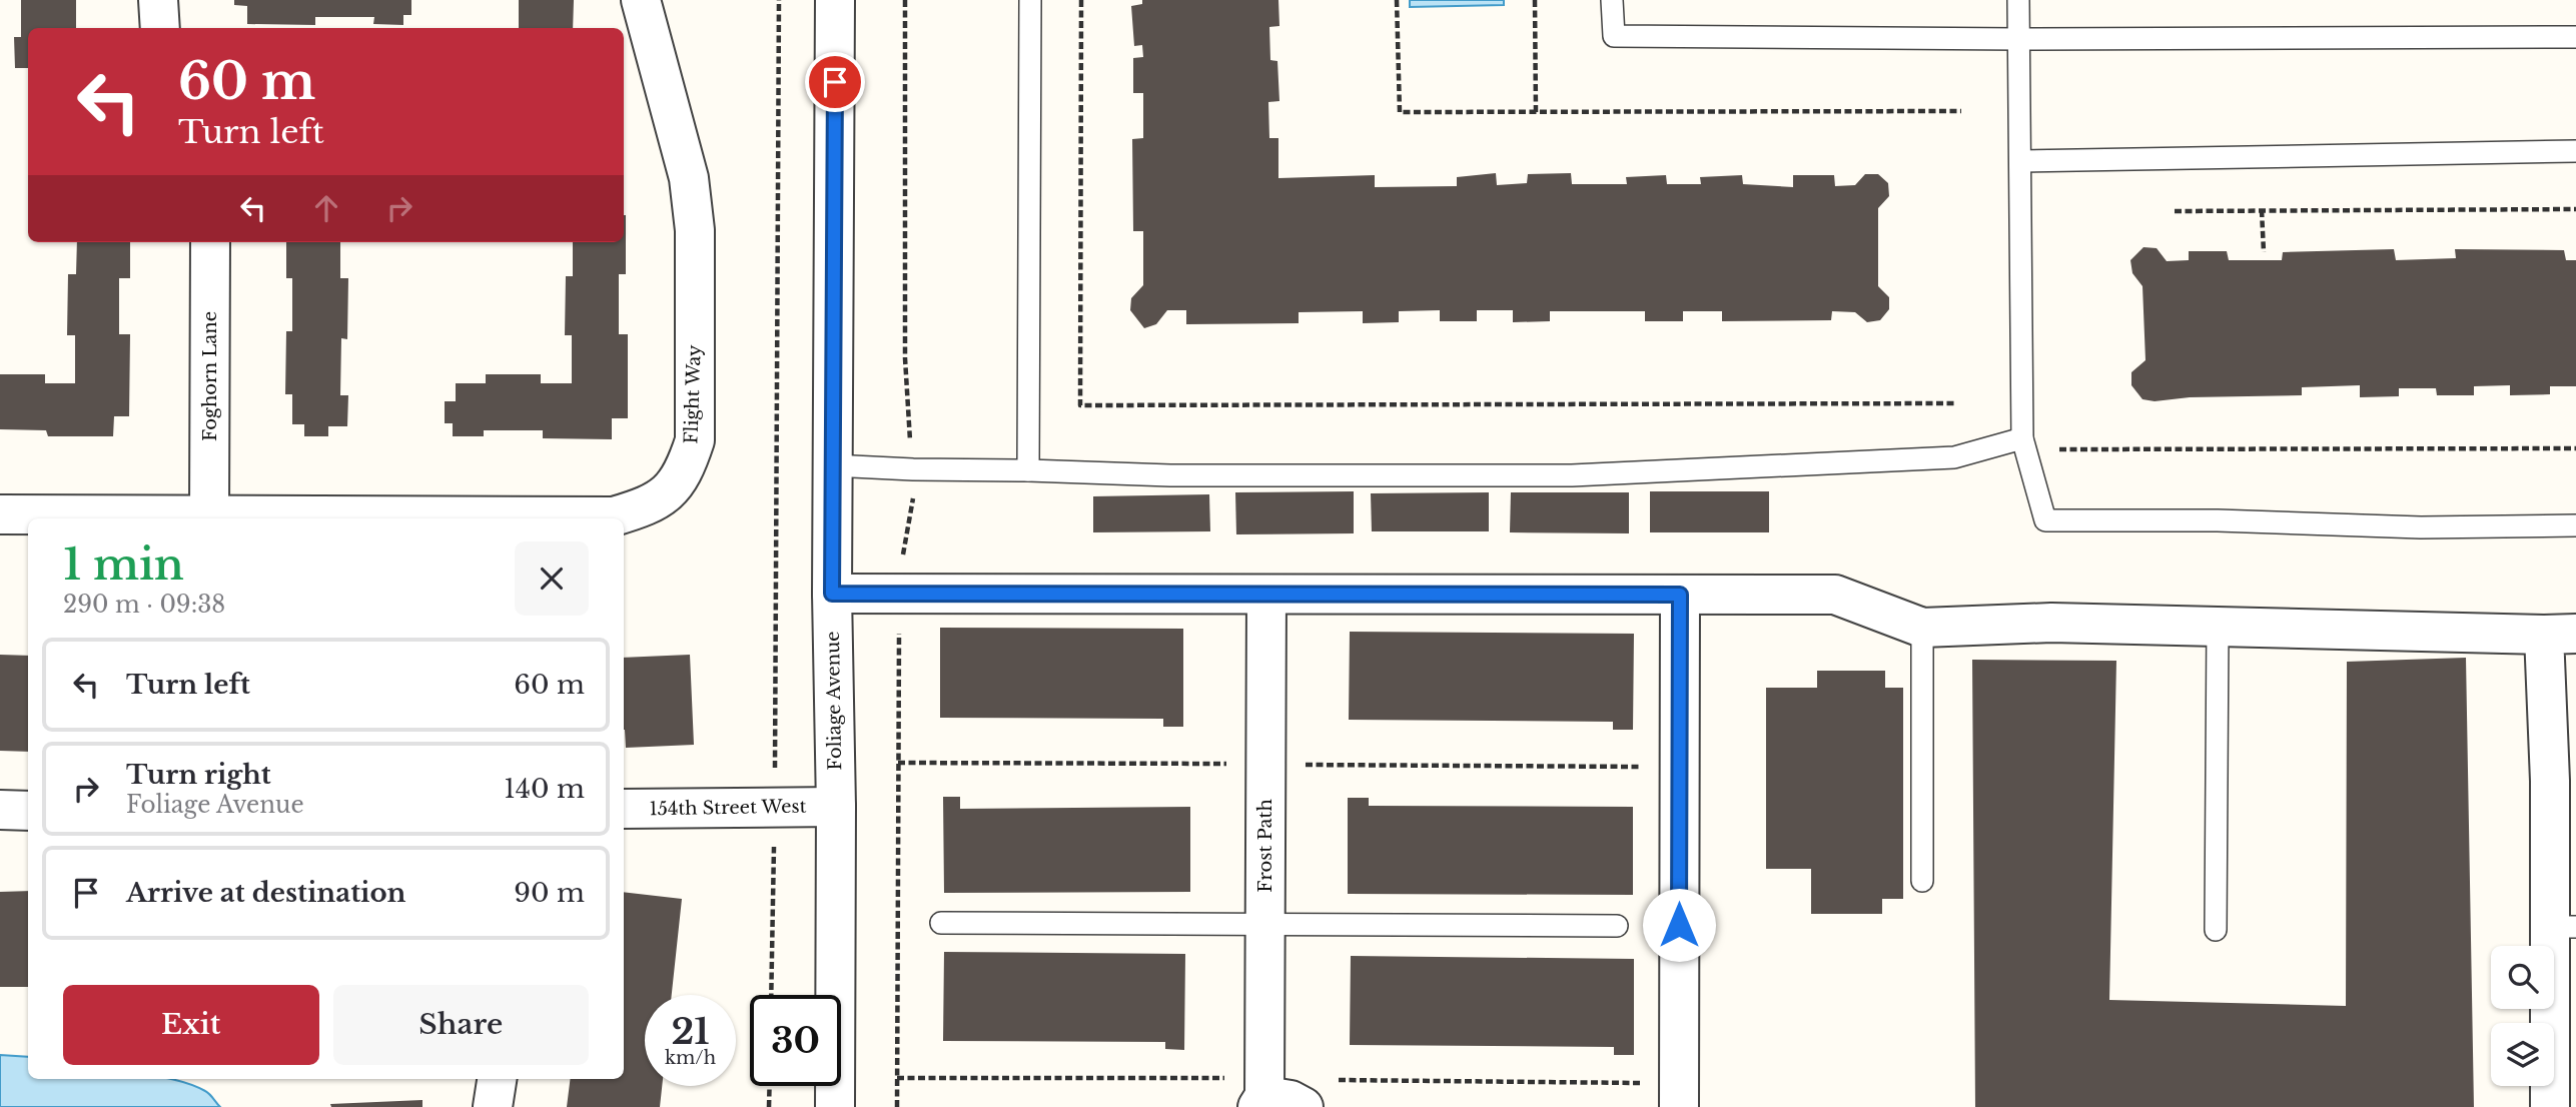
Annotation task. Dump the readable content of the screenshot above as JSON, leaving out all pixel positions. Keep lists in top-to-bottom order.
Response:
{
  "streets": {
    "street": [
      "Foghorn Lane",
      "Flight Way",
      "Foliage Avenue",
      "154th Street West",
      "Frost Path"
    ]
  },
  "crossings": [
    ["Foghorn Lane", "Flight Way"],
    ["Foliage Avenue", "154th Street West"]
  ],
  "page": {
    "turn": ["60 m", "Turn left"],
    "heading": ["1 min", "290 m · 09:38"],
    "list": [
      {
        "name": "Turn left",
        "value": "60 m"
      },
      {
        "name": "Turn right",
        "note": "Foliage Avenue",
        "value": "140 m"
      },
      {
        "name": "Arrive at destination",
        "value": "90 m"
      }
    ],
    "buttons": ["Exit", "Share"],
    "speed": "21 km/h",
    "limit": "30"
  }
}
